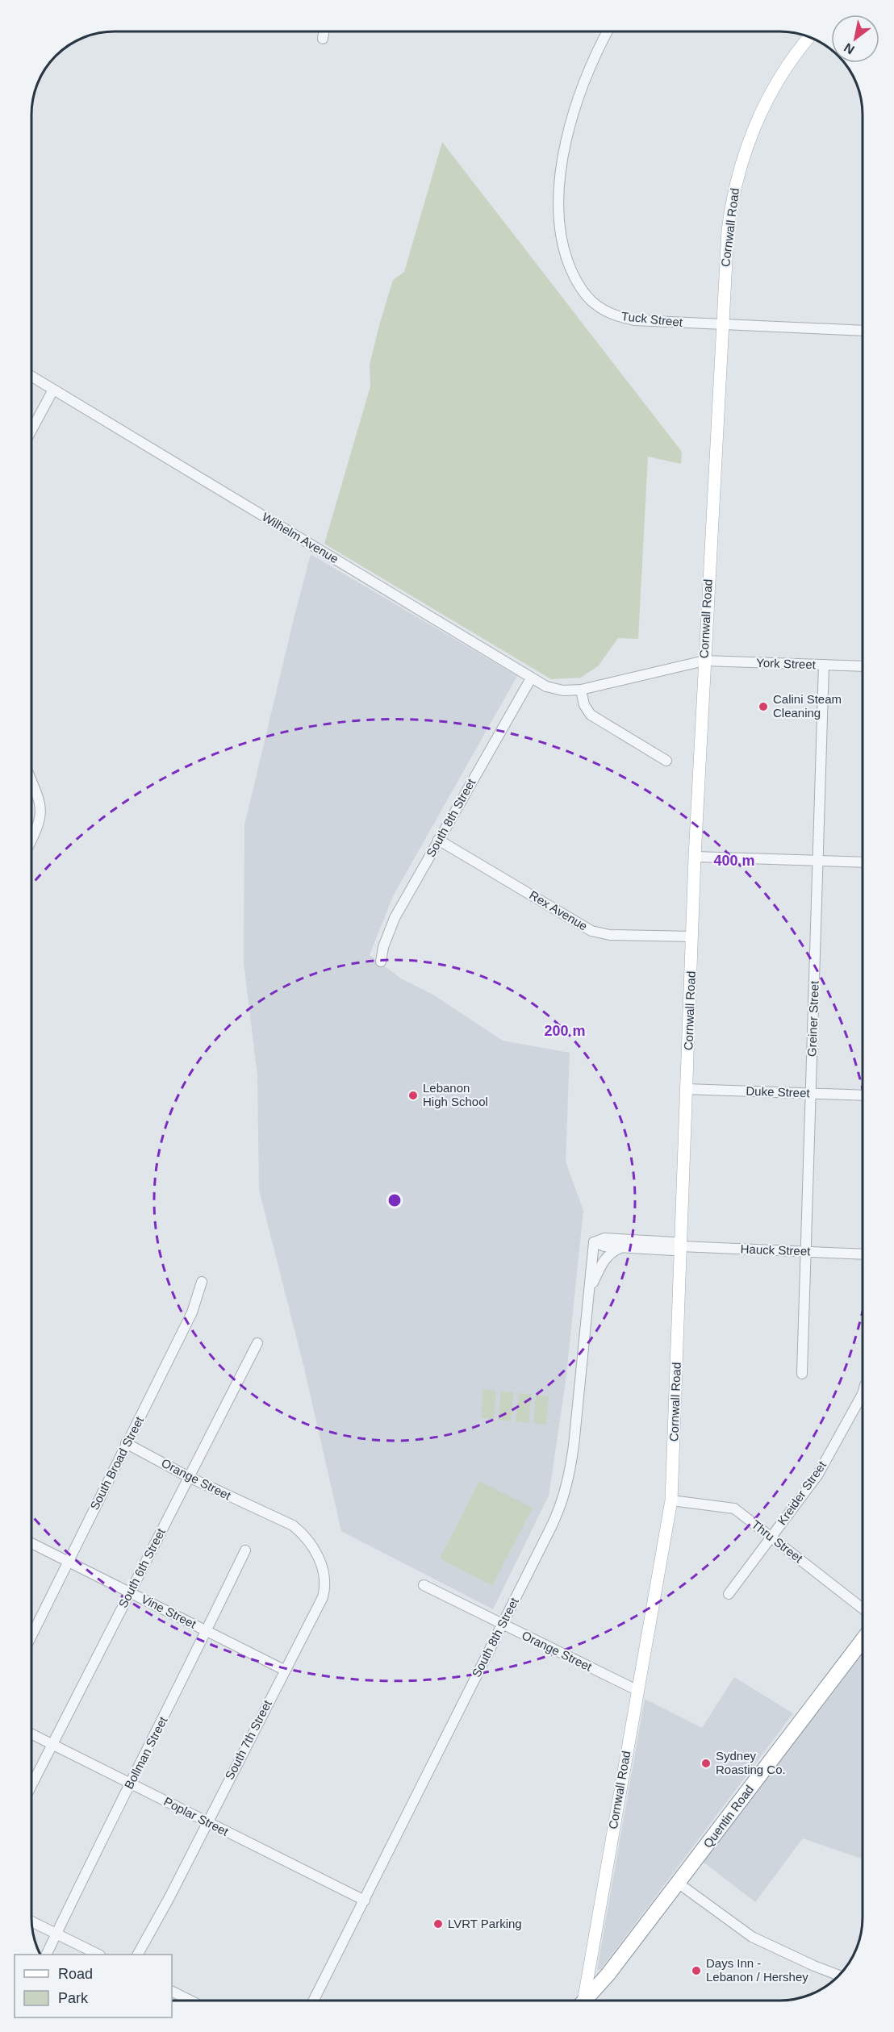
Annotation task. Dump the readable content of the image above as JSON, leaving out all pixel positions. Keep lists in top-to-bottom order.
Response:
{
  "streets": {
    "highway": ["Quentin Road"],
    "main road": ["Cornwall Road"],
    "street": [
      "Tuck Street",
      "Wilhelm Avenue",
      "York Street",
      "South 8th Street",
      "Rex Avenue",
      "Greiner Street",
      "Duke Street",
      "Hauck Street",
      "South Broad Street",
      "Orange Street",
      "Kreider Street",
      "Thru Street",
      "South 6th Street",
      "Vine Street",
      "South 7th Street",
      "Bollman Street",
      "Poplar Street"
    ]
  },
  "crossings": [
    ["Cornwall Road", "Tuck Street"],
    ["Cornwall Road", "Wilhelm Avenue"],
    ["Cornwall Road", "York Street"],
    ["Cornwall Road", "Rex Avenue"],
    ["Cornwall Road", "Duke Street"],
    ["Cornwall Road", "Hauck Street"],
    ["Cornwall Road", "Orange Street"],
    ["Cornwall Road", "Thru Street"],
    ["Wilhelm Avenue", "York Street"],
    ["Wilhelm Avenue", "South 8th Street"],
    ["York Street", "Greiner Street"],
    ["South 8th Street", "Rex Avenue"],
    ["South 8th Street", "Hauck Street"],
    ["South 8th Street", "Orange Street"],
    ["South 8th Street", "Poplar Street"],
    ["Greiner Street", "Duke Street"],
    ["Greiner Street", "Hauck Street"],
    ["South Broad Street", "Orange Street"],
    ["South Broad Street", "Vine Street"],
    ["Orange Street", "South 6th Street"],
    ["Orange Street", "South 7th Street"],
    ["Kreider Street", "Thru Street"],
    ["South 6th Street", "Vine Street"],
    ["South 6th Street", "Poplar Street"],
    ["Vine Street", "South 7th Street"],
    ["Vine Street", "Bollman Street"],
    ["South 7th Street", "Poplar Street"],
    ["Bollman Street", "Poplar Street"]
  ],
  "places": [
    "Calini Steam Cleaning",
    "Lebanon High School",
    "Sydney Roasting Co.",
    "LVRT Parking",
    "Days Inn - Lebanon / Hershey"
  ],
  "legend": ["Road", "Park"],
  "north": "bottom left",
  "rings": ["400 m", "200 m"]
}
